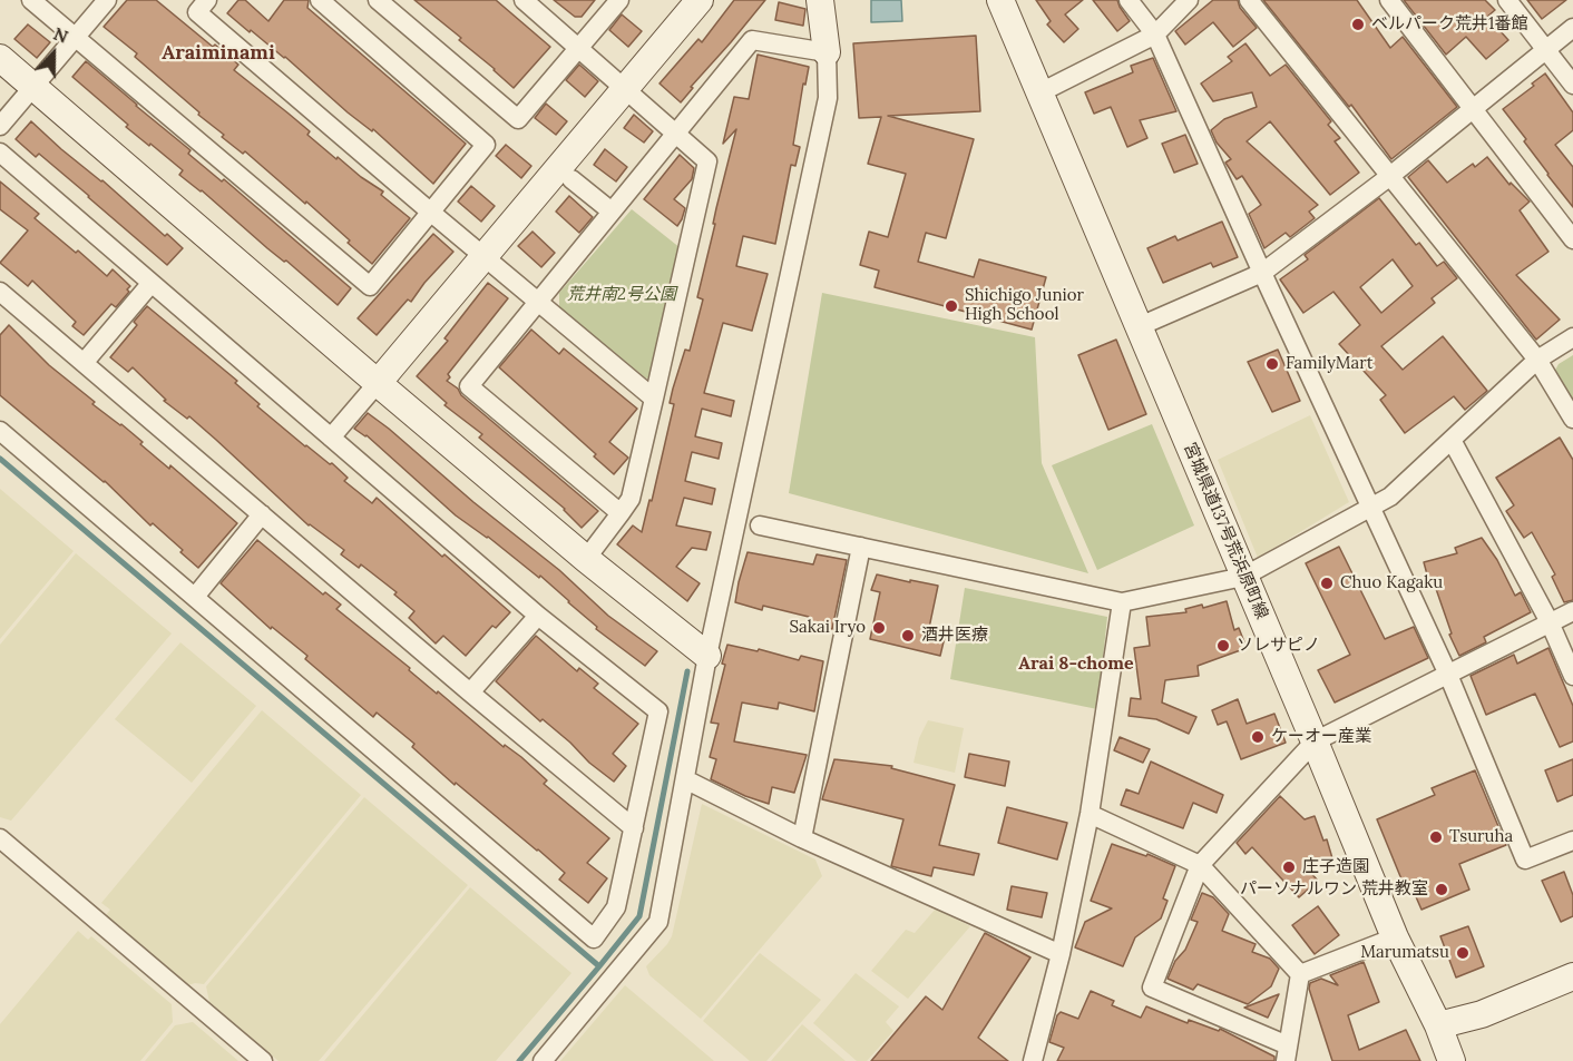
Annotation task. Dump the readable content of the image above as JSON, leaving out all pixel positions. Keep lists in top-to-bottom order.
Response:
{
  "streets": {
    "street": ["宮城県道137号荒浜原町線"]
  },
  "districts": ["Araiminami", "Arai 8-chome"],
  "parks": ["荒井南2号公園"],
  "places": [
    "ベルパーク荒井1番館",
    "Shichigo Junior High School",
    "FamilyMart",
    "Chuo Kagaku",
    "Sakai Iryo",
    "酒井医療",
    "ソレサピノ",
    "ケーオー産業",
    "Tsuruha",
    "庄子造園",
    "パーソナルワン 荒井教室",
    "Marumatsu"
  ],
  "north": "top"
}
